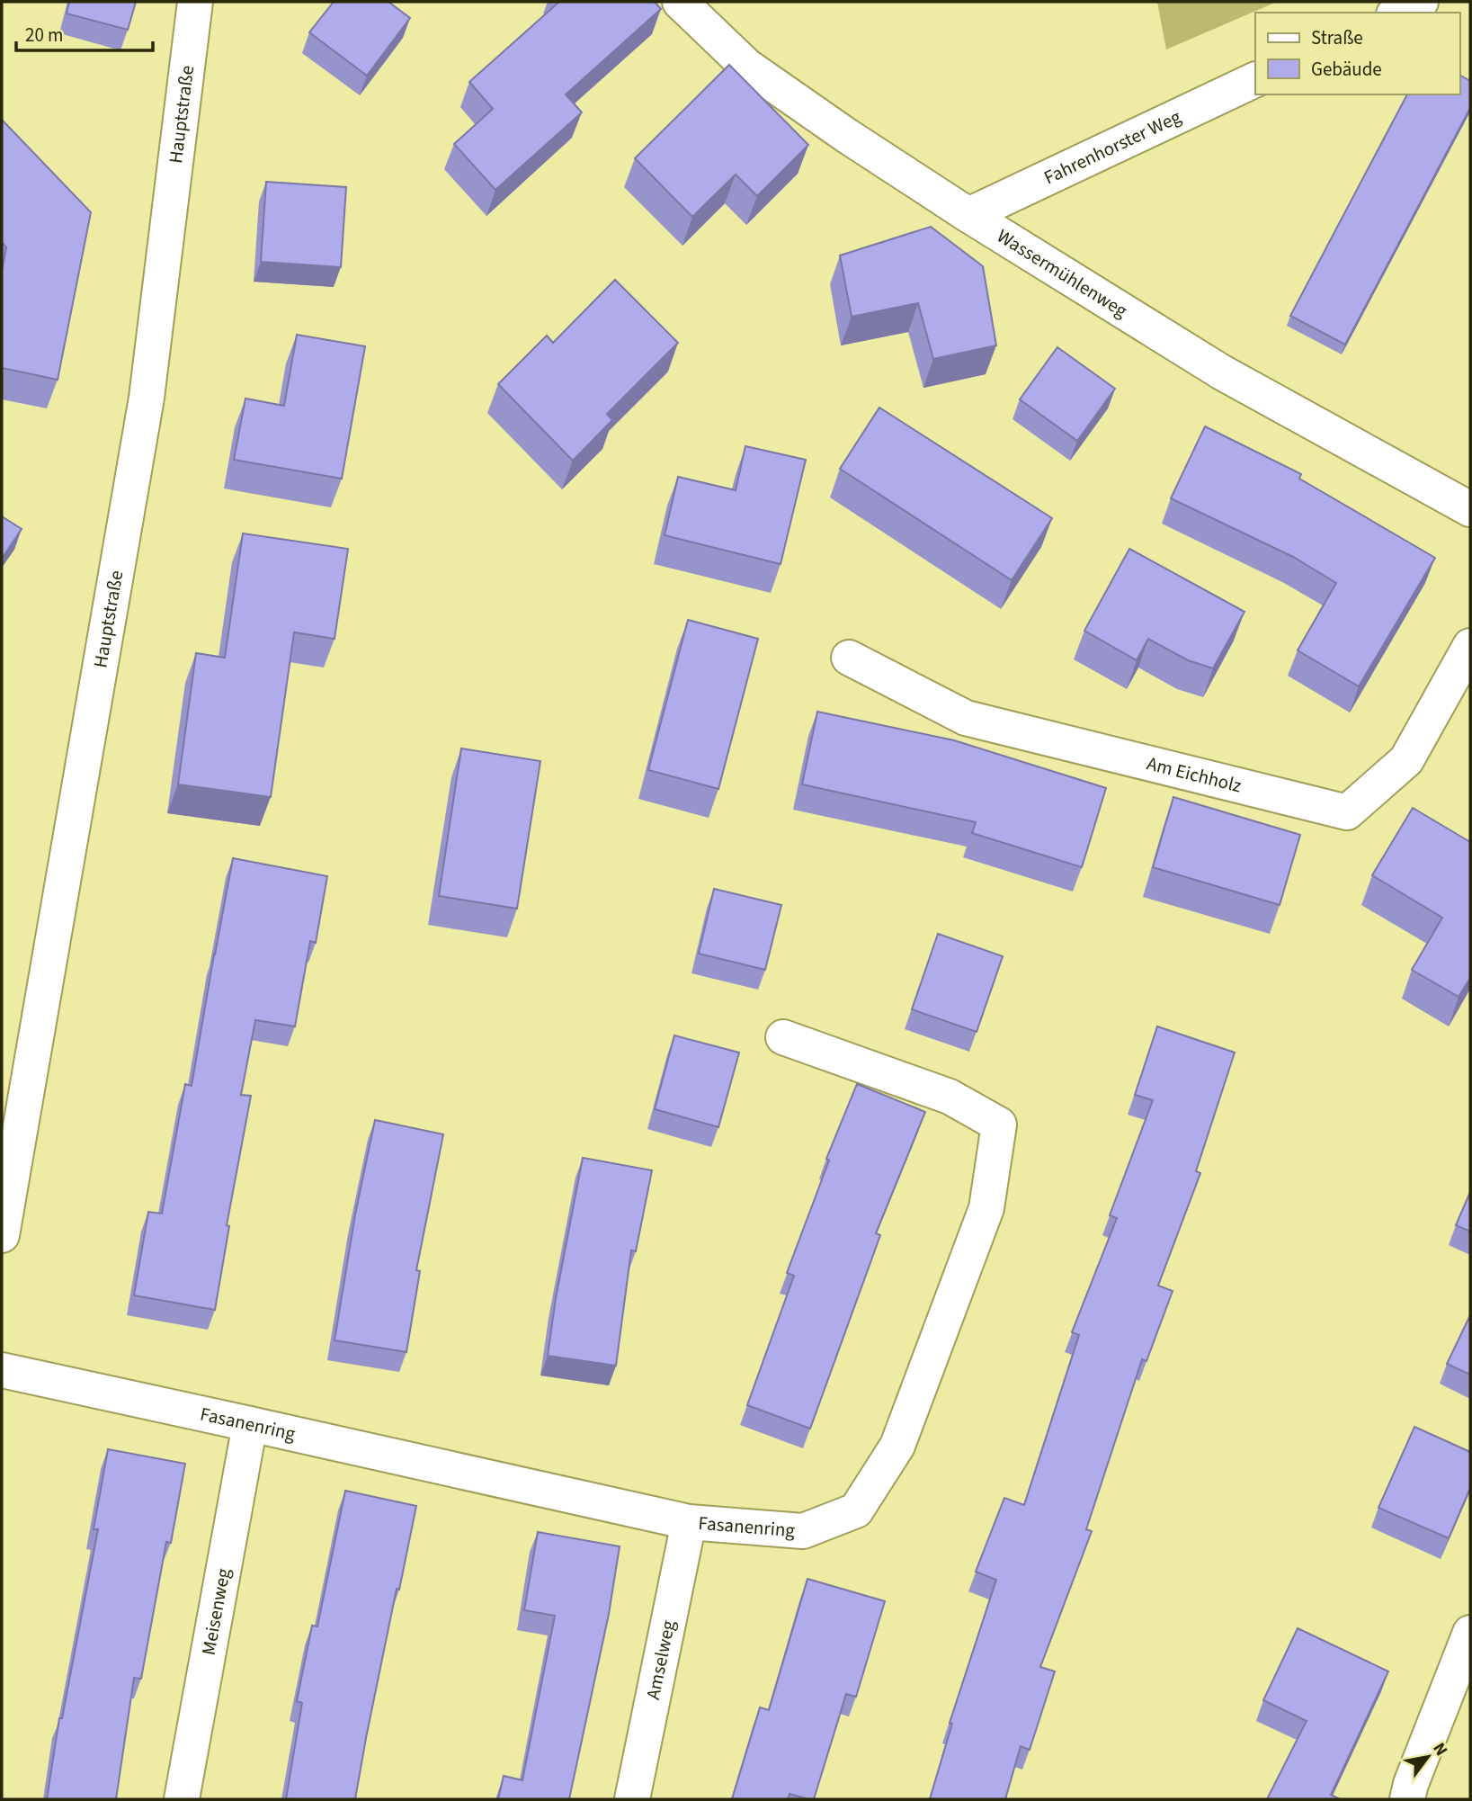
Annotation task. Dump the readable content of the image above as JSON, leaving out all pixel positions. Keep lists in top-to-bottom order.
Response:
{
  "streets": {
    "street": [
      "Hauptstraße",
      "Fahrenhorster Weg",
      "Wassermühlenweg",
      "Am Eichholz",
      "Fasanenring",
      "Meisenweg",
      "Amselweg"
    ]
  },
  "crossings": [
    ["Fahrenhorster Weg", "Wassermühlenweg"],
    ["Fasanenring", "Meisenweg"],
    ["Fasanenring", "Amselweg"]
  ],
  "legend": ["Straße", "Gebäude"],
  "scale_bar": "20 m",
  "north": "top right"
}
